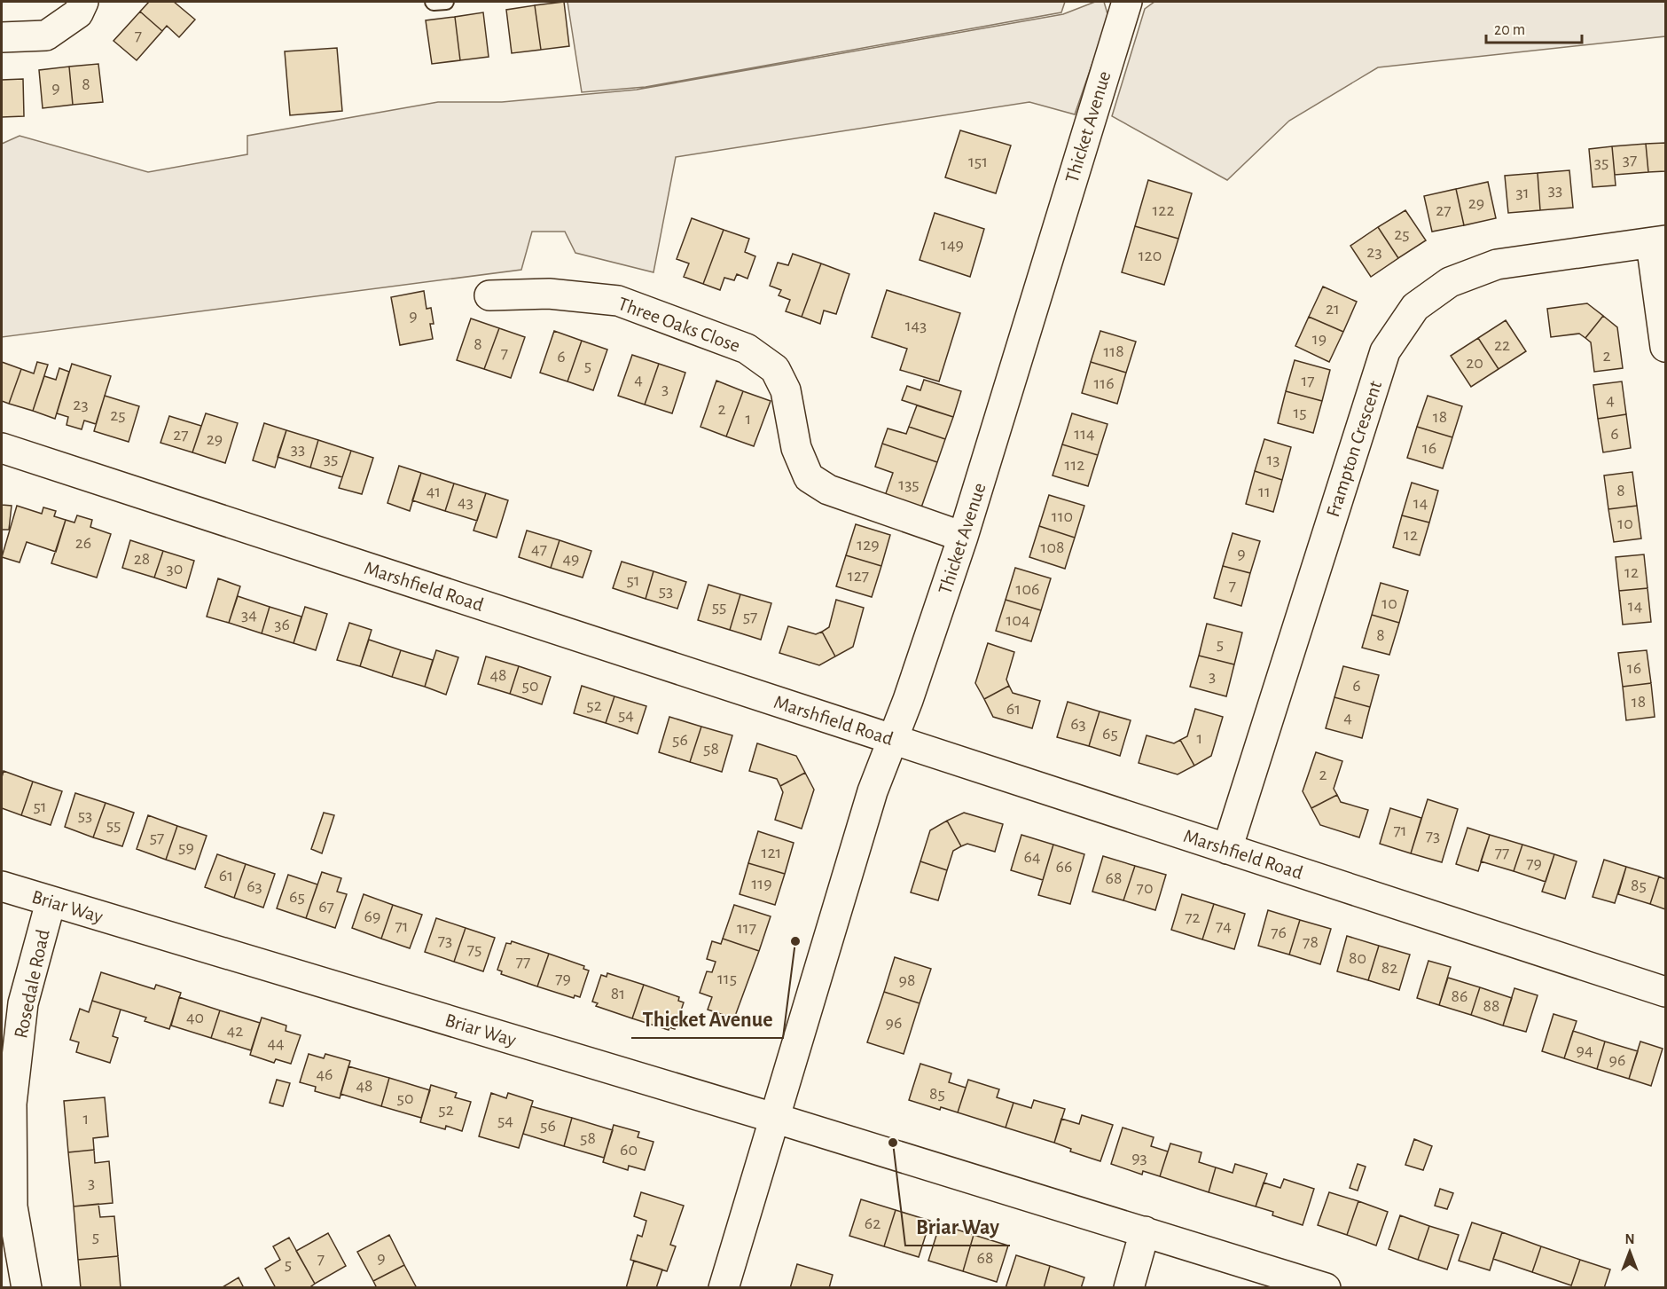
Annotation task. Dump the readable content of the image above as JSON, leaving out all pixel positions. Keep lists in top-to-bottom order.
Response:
{
  "streets": {
    "street": [
      "Thicket Avenue",
      "Three Oaks Close",
      "Frampton Crescent",
      "Marshfield Road",
      "Briar Way",
      "Rosedale Road"
    ]
  },
  "crossings": [
    ["Thicket Avenue", "Three Oaks Close"],
    ["Thicket Avenue", "Marshfield Road"],
    ["Thicket Avenue", "Briar Way"],
    ["Frampton Crescent", "Marshfield Road"],
    ["Briar Way", "Rosedale Road"]
  ],
  "places": ["Thicket Avenue", "Briar Way"],
  "house_numbers": [
    "7",
    "8",
    "9",
    "37",
    "151",
    "35",
    "33",
    "31",
    "29",
    "122",
    "27",
    "25",
    "149",
    "23",
    "120",
    "21",
    "9",
    "143",
    "19",
    "8",
    "22",
    "118",
    "7",
    "2",
    "6",
    "20",
    "5",
    "4",
    "17",
    "116",
    "3",
    "4",
    "23",
    "2",
    "15",
    "25",
    "18",
    "1",
    "114",
    "6",
    "27",
    "29",
    "16",
    "33",
    "35",
    "13",
    "112",
    "135",
    "8",
    "41",
    "11",
    "43",
    "14",
    "110",
    "10",
    "12",
    "26",
    "129",
    "108",
    "47",
    "9",
    "28",
    "49",
    "30",
    "12",
    "127",
    "51",
    "7",
    "106",
    "53",
    "10",
    "14",
    "55",
    "34",
    "57",
    "104",
    "36",
    "8",
    "5",
    "16",
    "48",
    "3",
    "50",
    "6",
    "18",
    "52",
    "61",
    "54",
    "4",
    "63",
    "65",
    "1",
    "56",
    "58",
    "2",
    "51",
    "53",
    "55",
    "71",
    "73",
    "57",
    "59",
    "121",
    "77",
    "64",
    "79",
    "66",
    "61",
    "68",
    "119",
    "85",
    "63",
    "70",
    "65",
    "67",
    "69",
    "72",
    "71",
    "74",
    "117",
    "76",
    "73",
    "78",
    "75",
    "80",
    "77",
    "82",
    "79",
    "115",
    "98",
    "81",
    "86",
    "88",
    "40",
    "96",
    "42",
    "44",
    "94",
    "96",
    "46",
    "48",
    "85",
    "50",
    "52",
    "1",
    "54",
    "56",
    "58",
    "60",
    "93",
    "3",
    "62",
    "5",
    "9",
    "68",
    "7",
    "5"
  ],
  "scale_bar": "20 m",
  "north": "top"
}
